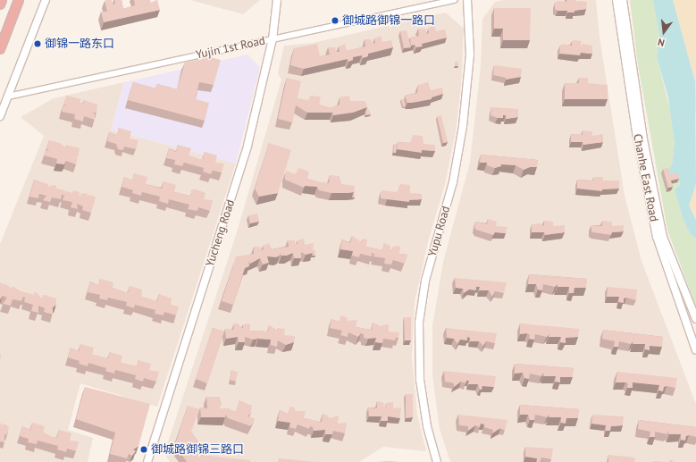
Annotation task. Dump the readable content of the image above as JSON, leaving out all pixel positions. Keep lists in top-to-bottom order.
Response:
{
  "streets": {
    "street": [
      "Yujin 1st Road",
      "Chanhe East Road",
      "Yupu Road",
      "Yucheng Road"
    ]
  },
  "crossings": [
    ["Yujin 1st Road", "Yucheng Road"]
  ],
  "places": ["御城路御锦一路口", "御锦一路东口", "御城路御锦三路口"],
  "north": "bottom"
}
